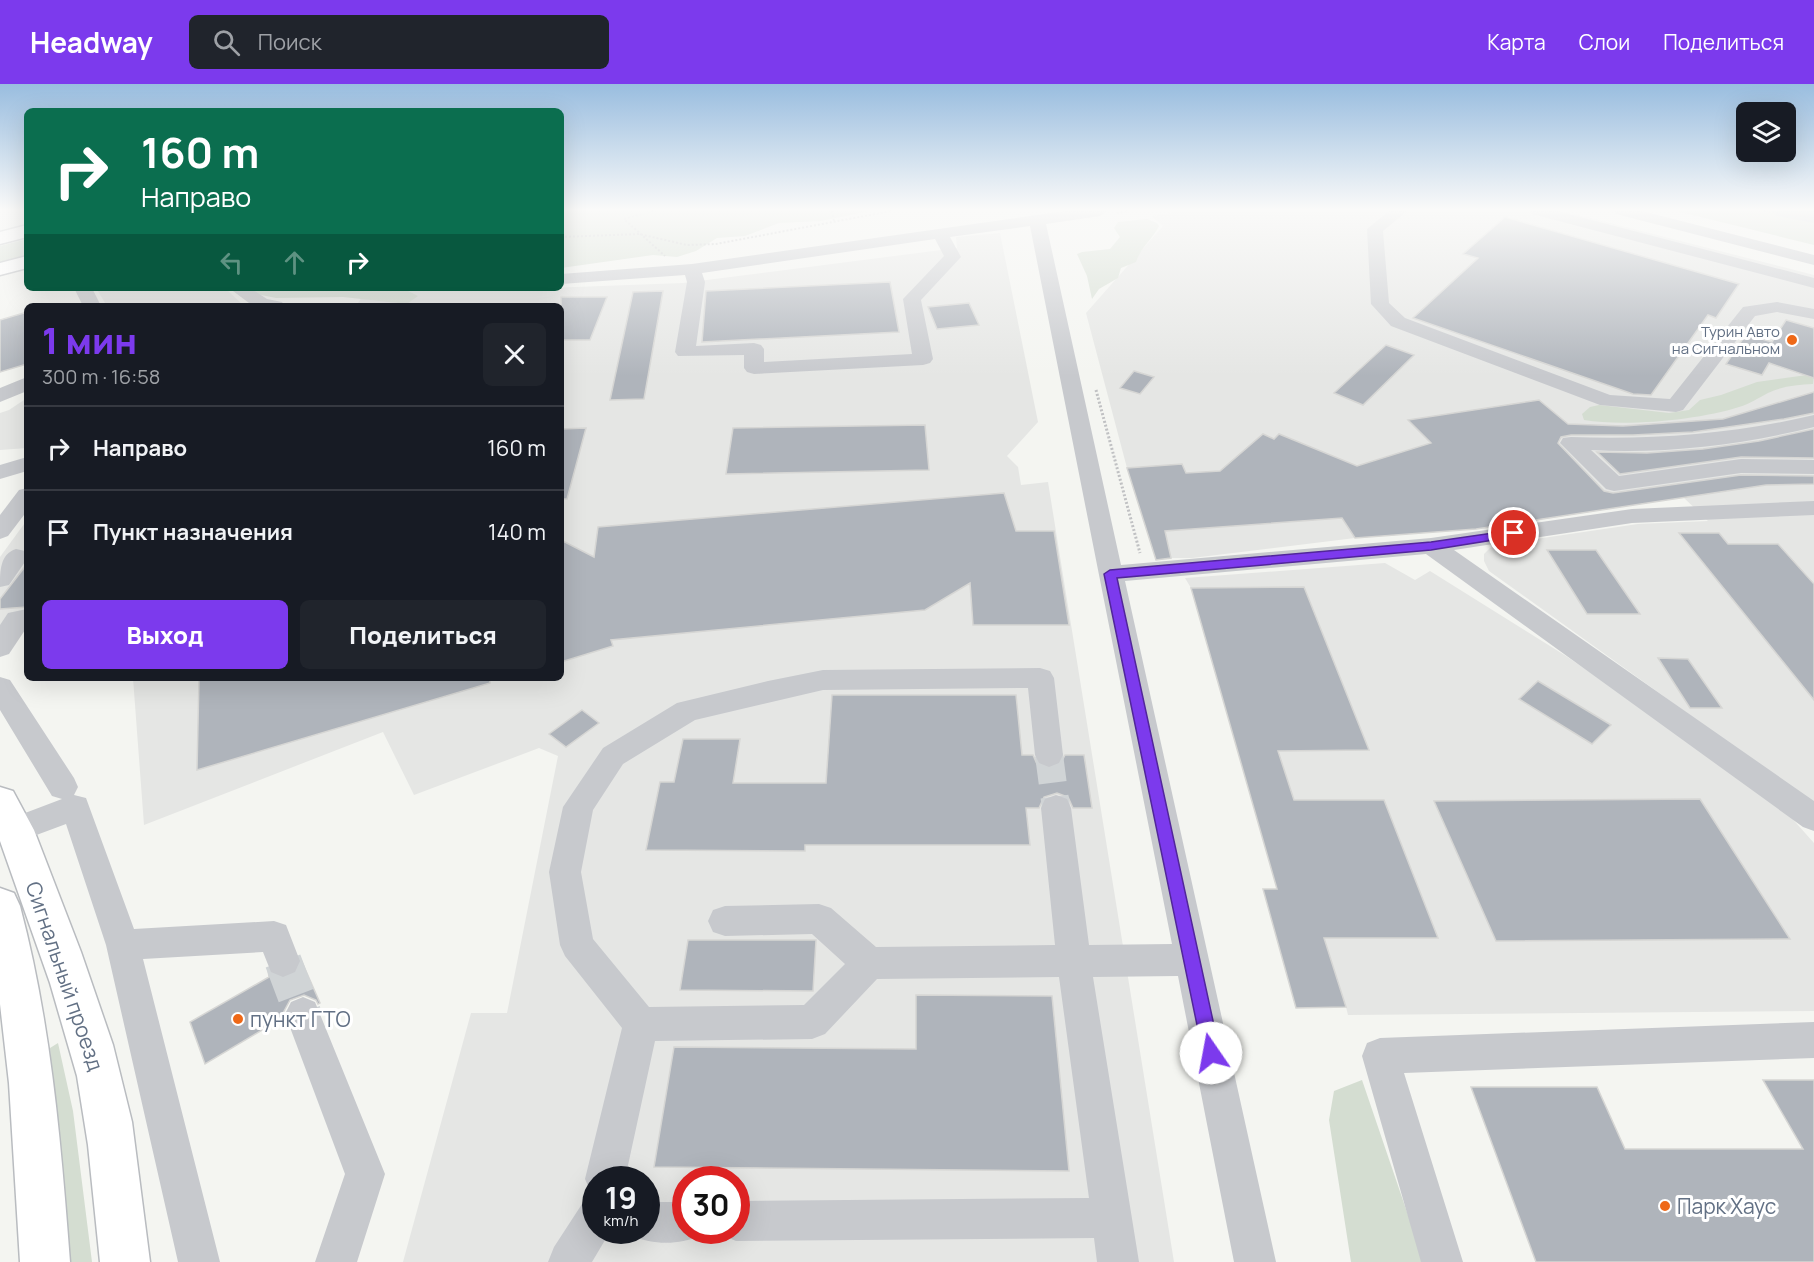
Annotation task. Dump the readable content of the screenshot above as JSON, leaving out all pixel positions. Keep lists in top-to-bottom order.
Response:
{
  "streets": {
    "main road": ["Сигнальный проезд"]
  },
  "places": ["Турин Авто на Сигнальном", "пункт ГТО", "Парк Хаус"],
  "page": {
    "header": "Headway",
    "search": "Поиск",
    "nav": ["Карта", "Слои", "Поделиться"],
    "turn": ["160 m", "Направо"],
    "heading": ["1 мин", "300 m · 16:58"],
    "list": [
      {
        "name": "Направо",
        "value": "160 m"
      },
      {
        "name": "Пункт назначения",
        "value": "140 m"
      }
    ],
    "buttons": ["Выход", "Поделиться"],
    "speed": "19 km/h",
    "limit": "30"
  }
}
